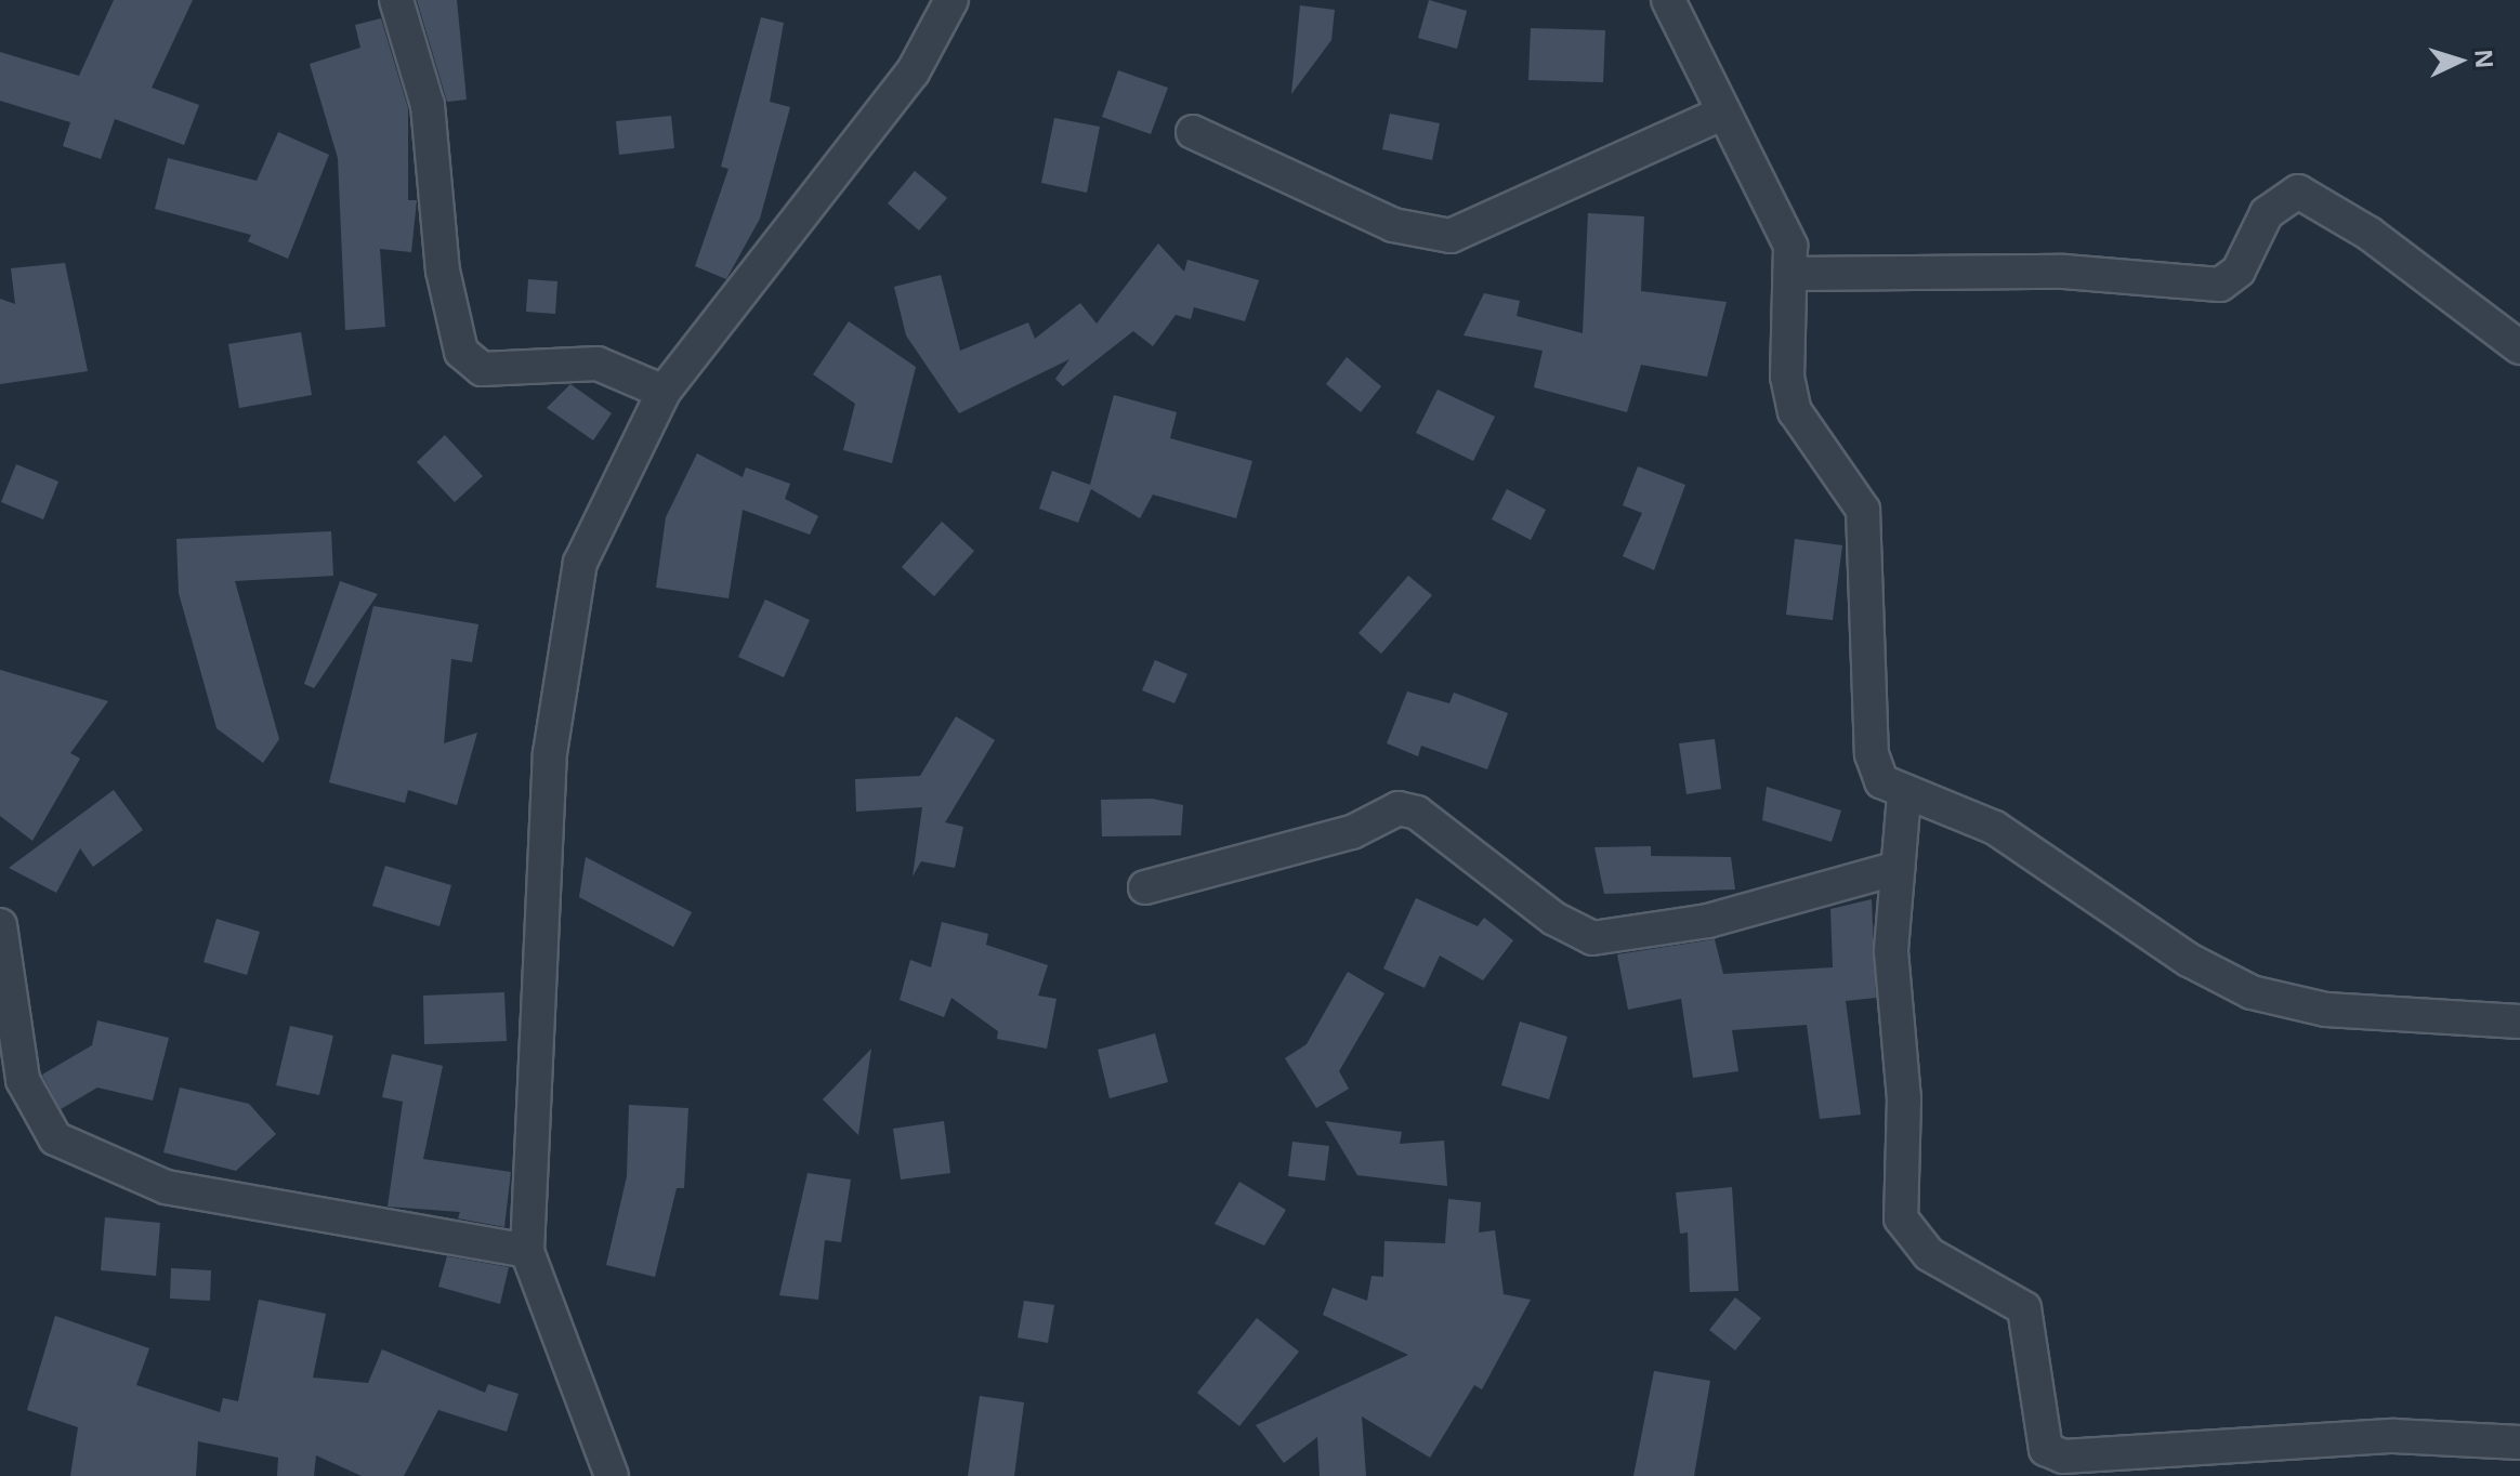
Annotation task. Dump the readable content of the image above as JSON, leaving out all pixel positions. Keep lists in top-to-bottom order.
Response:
{
  "north": "right"
}
